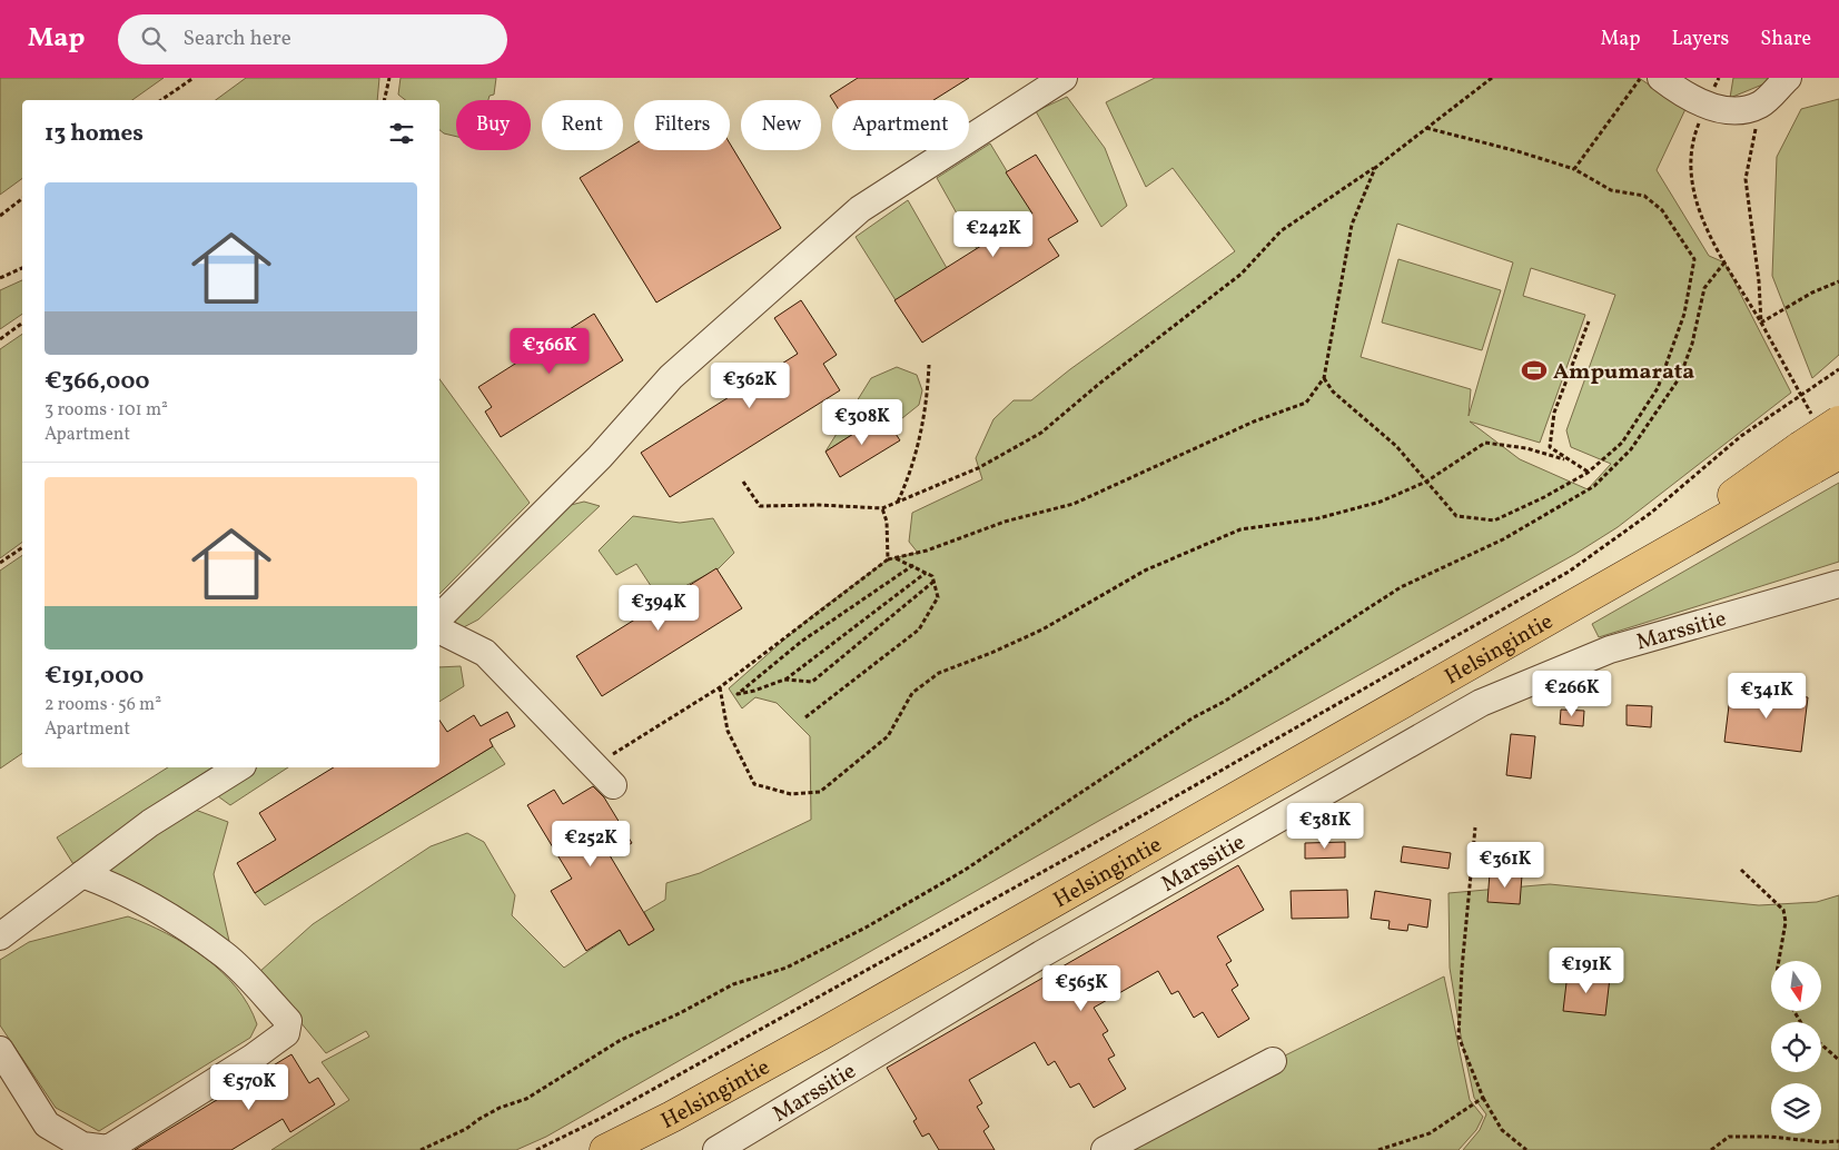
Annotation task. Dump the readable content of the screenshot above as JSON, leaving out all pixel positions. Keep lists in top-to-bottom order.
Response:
{
  "streets": {
    "main road": ["Helsingintie"],
    "street": ["Marssitie"]
  },
  "places": {
    "sports": ["Ampumarata"]
  },
  "north": "bottom",
  "page": {
    "header": "Map",
    "search": "Search here",
    "nav": ["Map", "Layers", "Share"],
    "chip": [
      "Buy",
      "Rent",
      "Filters",
      "New",
      "Apartment"
    ],
    "heading": "13 homes",
    "list": [
      {
        "name": "€366,000",
        "note": "3 rooms · 101 m² · Apartment"
      },
      {
        "name": "€191,000",
        "note": "2 rooms · 56 m² · Apartment"
      }
    ],
    "price": [
      "€242K",
      "€366K",
      "€362K",
      "€308K",
      "€394K",
      "€266K",
      "€341K",
      "€381K",
      "€252K",
      "€361K",
      "€191K",
      "€565K",
      "€570K"
    ]
  }
}
